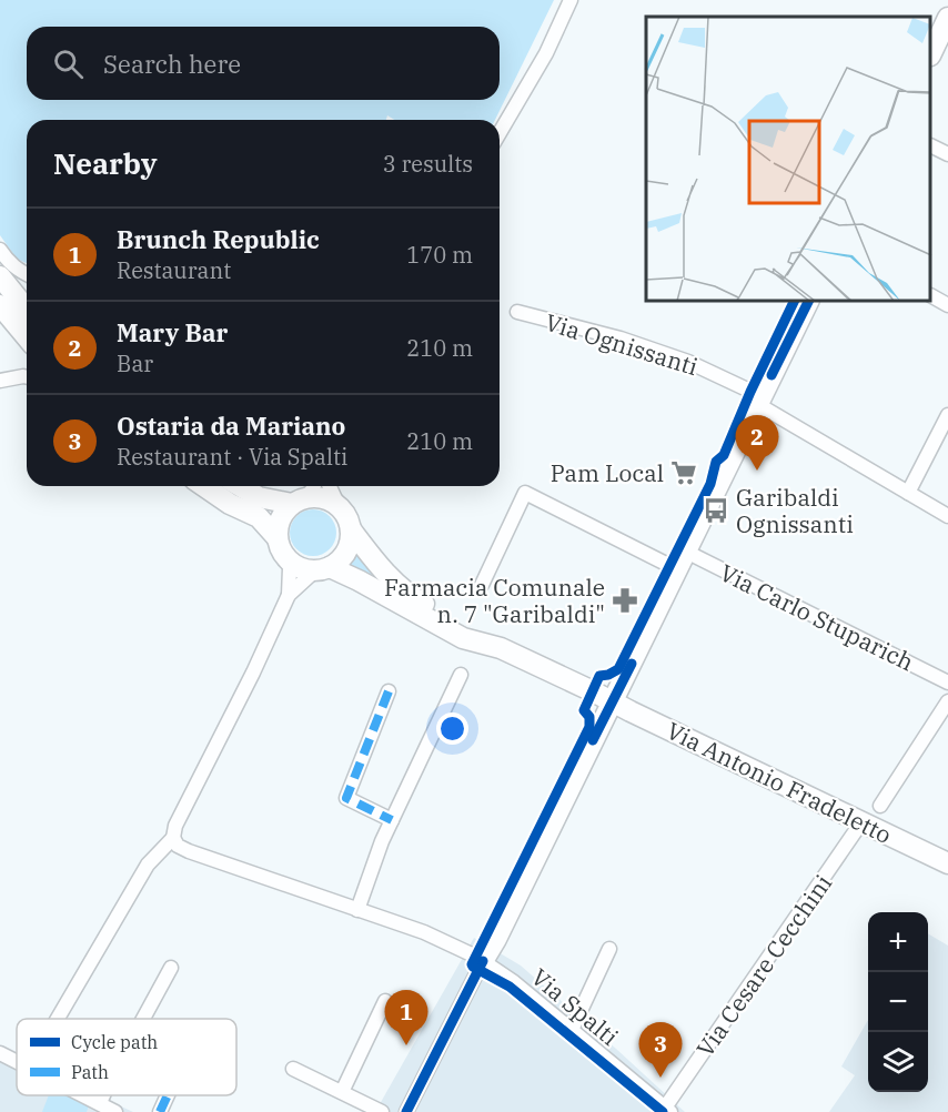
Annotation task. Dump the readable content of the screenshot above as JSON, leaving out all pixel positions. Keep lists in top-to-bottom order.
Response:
{
  "streets": {
    "main road": ["Via Antonio Fradeletto"],
    "street": [
      "Via Ognissanti",
      "Via Carlo Stuparich",
      "Via Cesare Cecchini",
      "Via Spalti"
    ]
  },
  "crossings": [
    ["Via Antonio Fradeletto", "Via Cesare Cecchini"],
    ["Via Cesare Cecchini", "Via Spalti"]
  ],
  "places": {
    "supermarket": ["Pam Local"],
    "bus stop": ["Garibaldi Ognissanti"],
    "pharmacy": ["Farmacia Comunale n. 7 \"Garibaldi\""]
  },
  "legend": ["Cycle path", "Path"],
  "page": {
    "search": "Search here",
    "heading": ["Nearby", "3 results"],
    "list": [
      {
        "mark": "1",
        "name": "Brunch Republic",
        "note": "Restaurant",
        "value": "170 m"
      },
      {
        "mark": "2",
        "name": "Mary Bar",
        "note": "Bar",
        "value": "210 m"
      },
      {
        "mark": "3",
        "name": "Ostaria da Mariano",
        "note": "Restaurant · Via Spalti",
        "value": "210 m"
      }
    ],
    "pins": ["2", "1", "3"],
    "map_buttons": ["+", "−"]
  }
}
